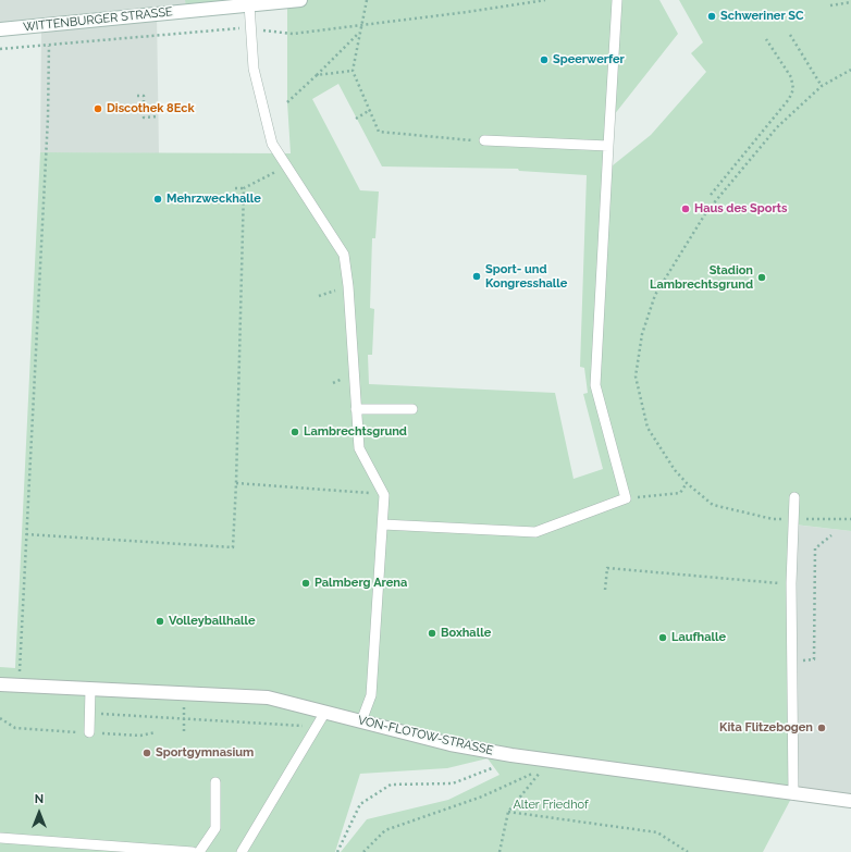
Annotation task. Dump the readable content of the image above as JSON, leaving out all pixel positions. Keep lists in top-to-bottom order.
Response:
{
  "streets": {
    "street": ["WITTENBURGER STRASSE", "VON-FLOTOW-STRASSE"]
  },
  "parks": ["Alter Friedhof"],
  "places": [
    "Schweriner SC",
    "Speerwerfer",
    "Discothek 8Eck",
    "Mehrzweckhalle",
    "Haus des Sports",
    "Sport- und Kongresshalle",
    "Stadion Lambrechtsgrund",
    "Lambrechtsgrund",
    "Palmberg Arena",
    "Volleyballhalle",
    "Boxhalle",
    "Laufhalle",
    "Kita Flitzebogen",
    "Sportgymnasium"
  ],
  "north": "top"
}
